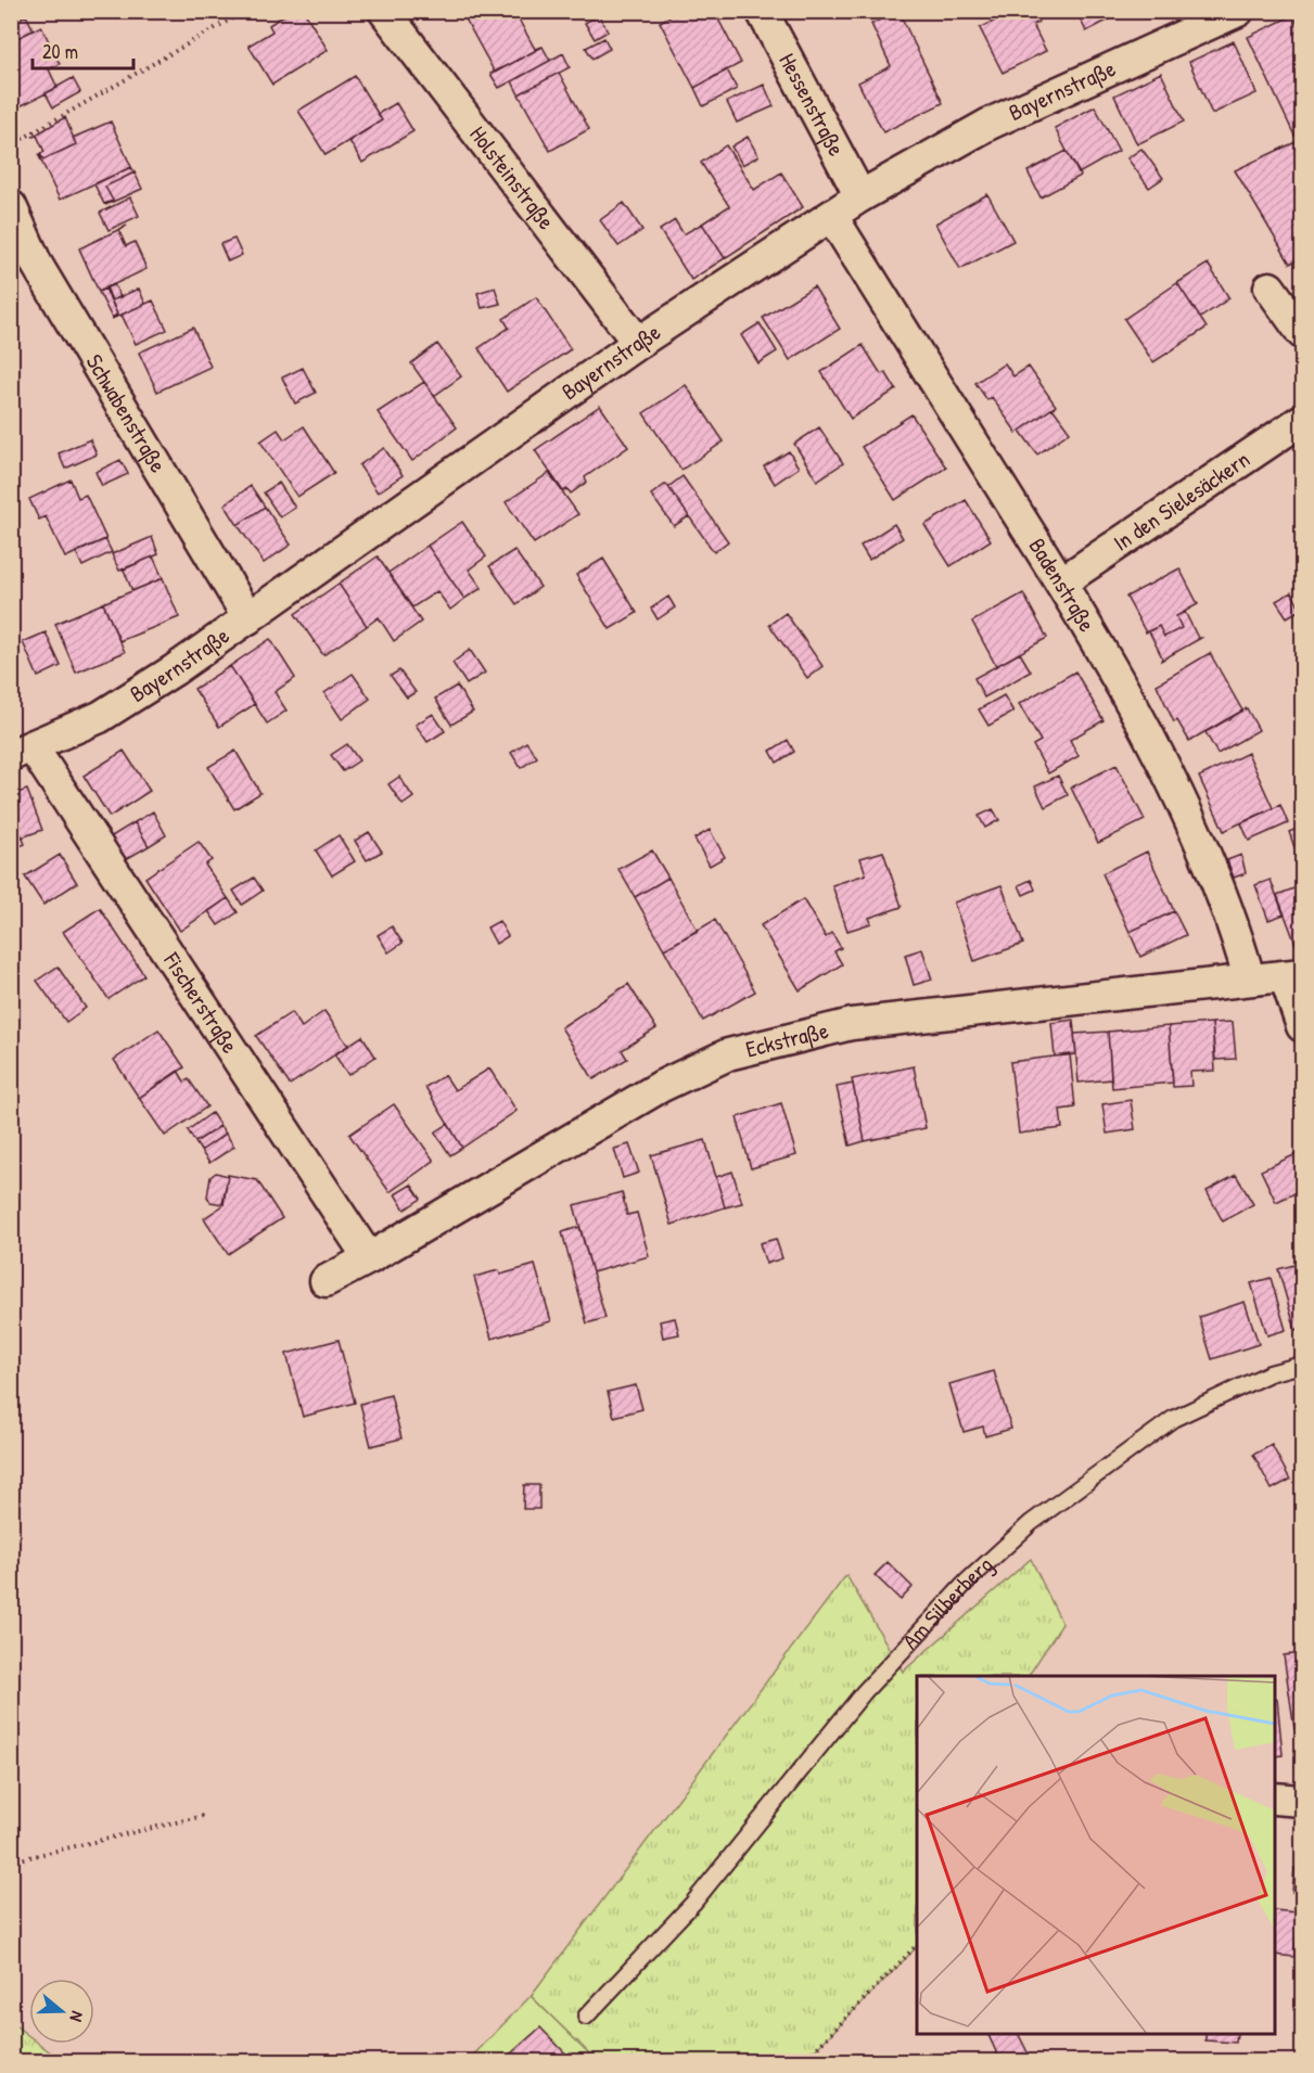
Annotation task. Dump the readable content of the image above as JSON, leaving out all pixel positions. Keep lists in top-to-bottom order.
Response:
{
  "streets": {
    "street": [
      "Bayernstraße",
      "Hessenstraße",
      "Holsteinstraße",
      "Schwabenstraße",
      "In den Sielesäckern",
      "Badenstraße",
      "Fischerstraße",
      "Eckstraße"
    ],
    "lane": ["Am Silberberg"]
  },
  "crossings": [
    ["Bayernstraße", "Hessenstraße"],
    ["Bayernstraße", "Holsteinstraße"],
    ["Bayernstraße", "Schwabenstraße"],
    ["Bayernstraße", "Badenstraße"],
    ["Bayernstraße", "Fischerstraße"],
    ["In den Sielesäckern", "Badenstraße"],
    ["Badenstraße", "Eckstraße"],
    ["Fischerstraße", "Eckstraße"]
  ],
  "scale_bar": "20 m",
  "north": "right"
}
